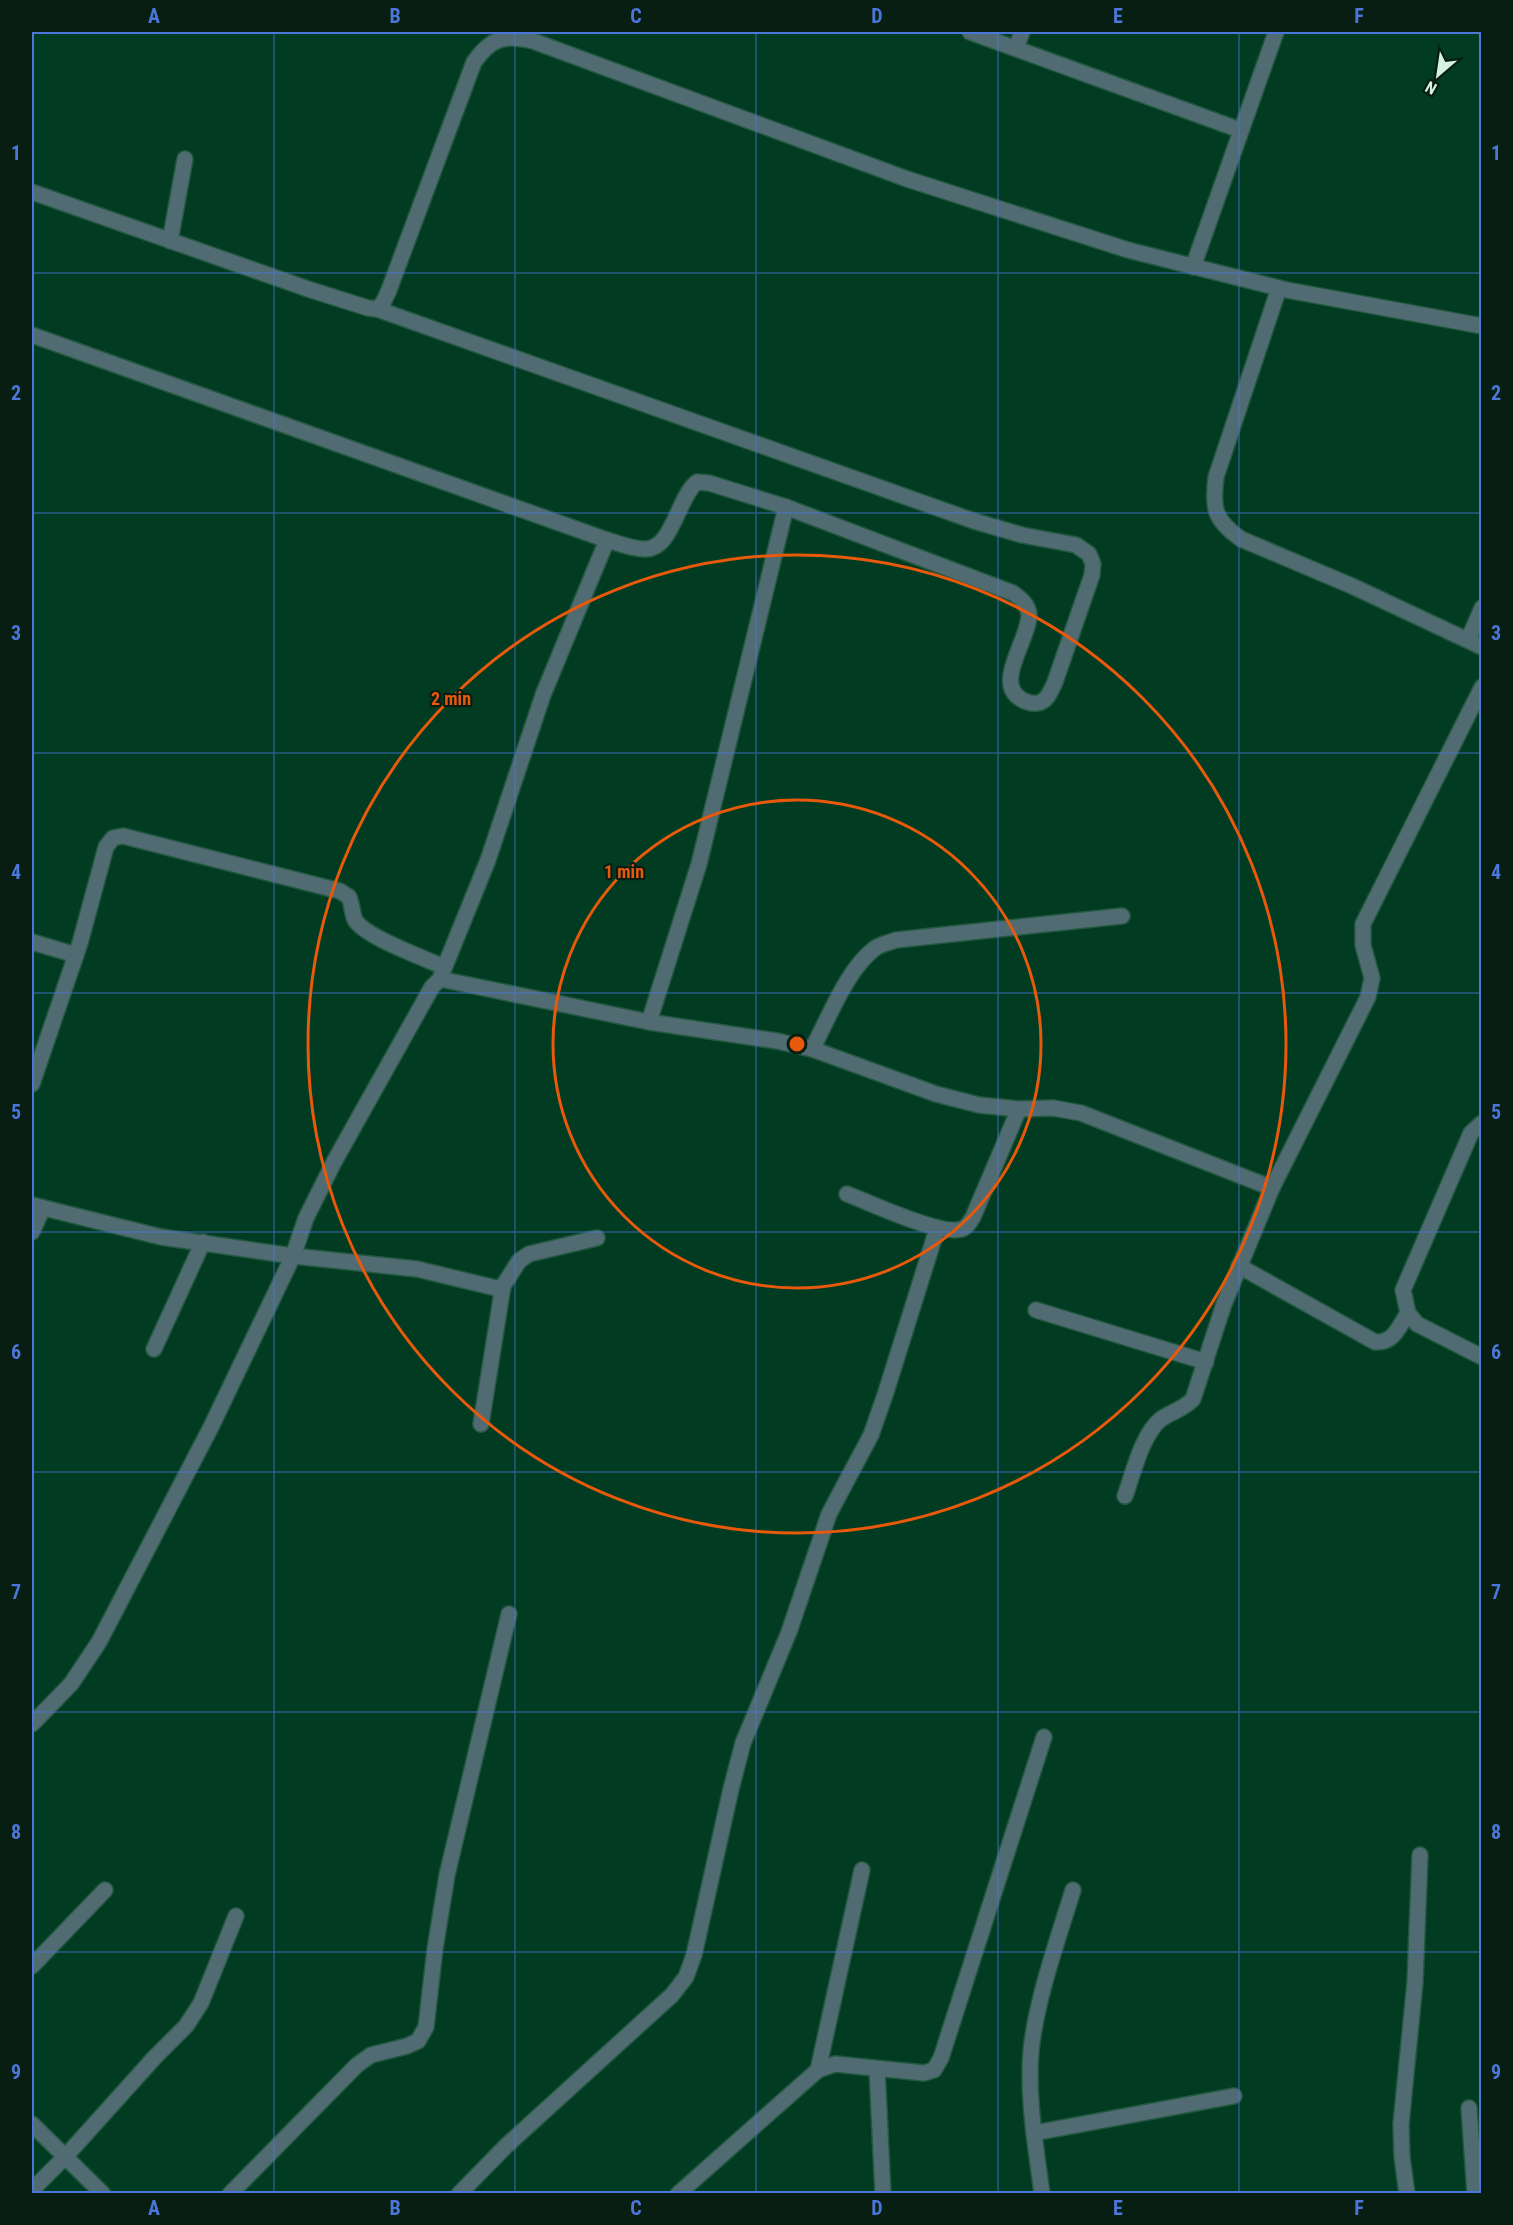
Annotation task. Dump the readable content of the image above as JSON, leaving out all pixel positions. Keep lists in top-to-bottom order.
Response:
{
  "north": "bottom left",
  "grid": {
    "columns": [
      "A",
      "B",
      "C",
      "D",
      "E",
      "F"
    ],
    "rows": [
      "1",
      "2",
      "3",
      "4",
      "5",
      "6",
      "7",
      "8",
      "9"
    ]
  },
  "rings": ["2 min", "1 min"]
}
